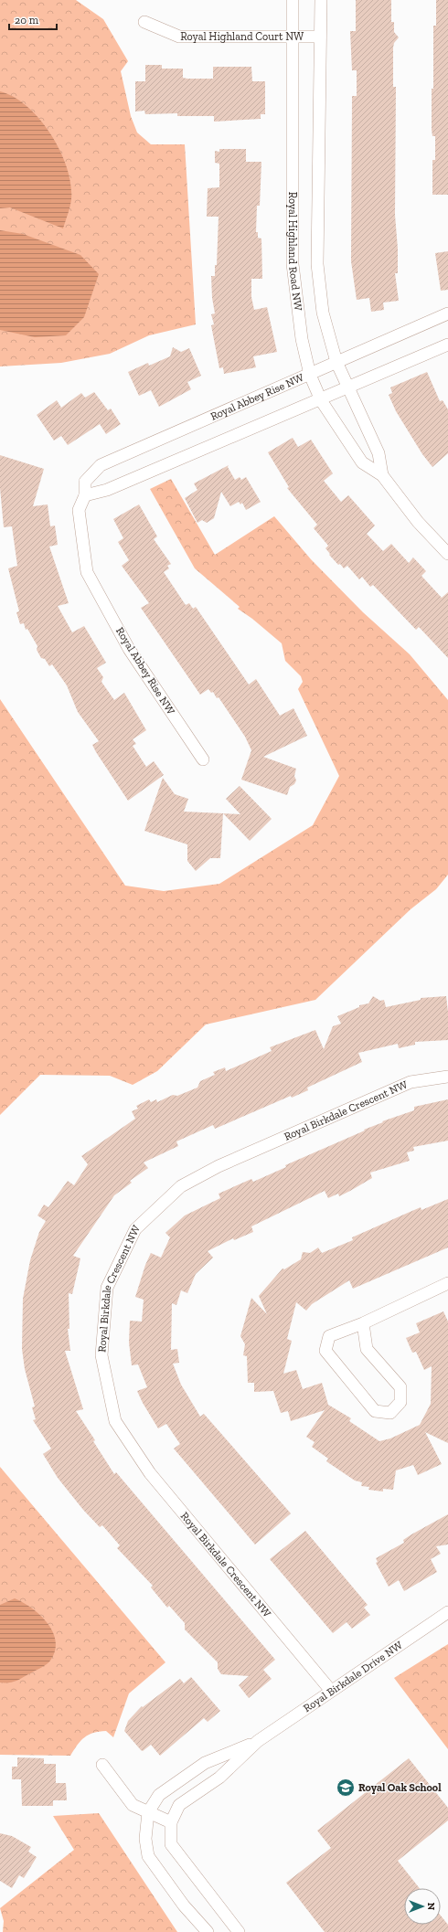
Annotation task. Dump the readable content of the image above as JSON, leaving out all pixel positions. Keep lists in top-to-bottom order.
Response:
{
  "streets": {
    "street": [
      "Royal Highland Court NW",
      "Royal Highland Road NW",
      "Royal Abbey Rise NW",
      "Royal Birkdale Crescent NW",
      "Royal Birkdale Drive NW"
    ]
  },
  "crossings": [
    ["Royal Highland Court NW", "Royal Highland Road NW"],
    ["Royal Highland Road NW", "Royal Abbey Rise NW"],
    ["Royal Birkdale Crescent NW", "Royal Birkdale Drive NW"]
  ],
  "places": {
    "school or university": ["Royal Oak School"]
  },
  "scale_bar": "20 m",
  "north": "right"
}
